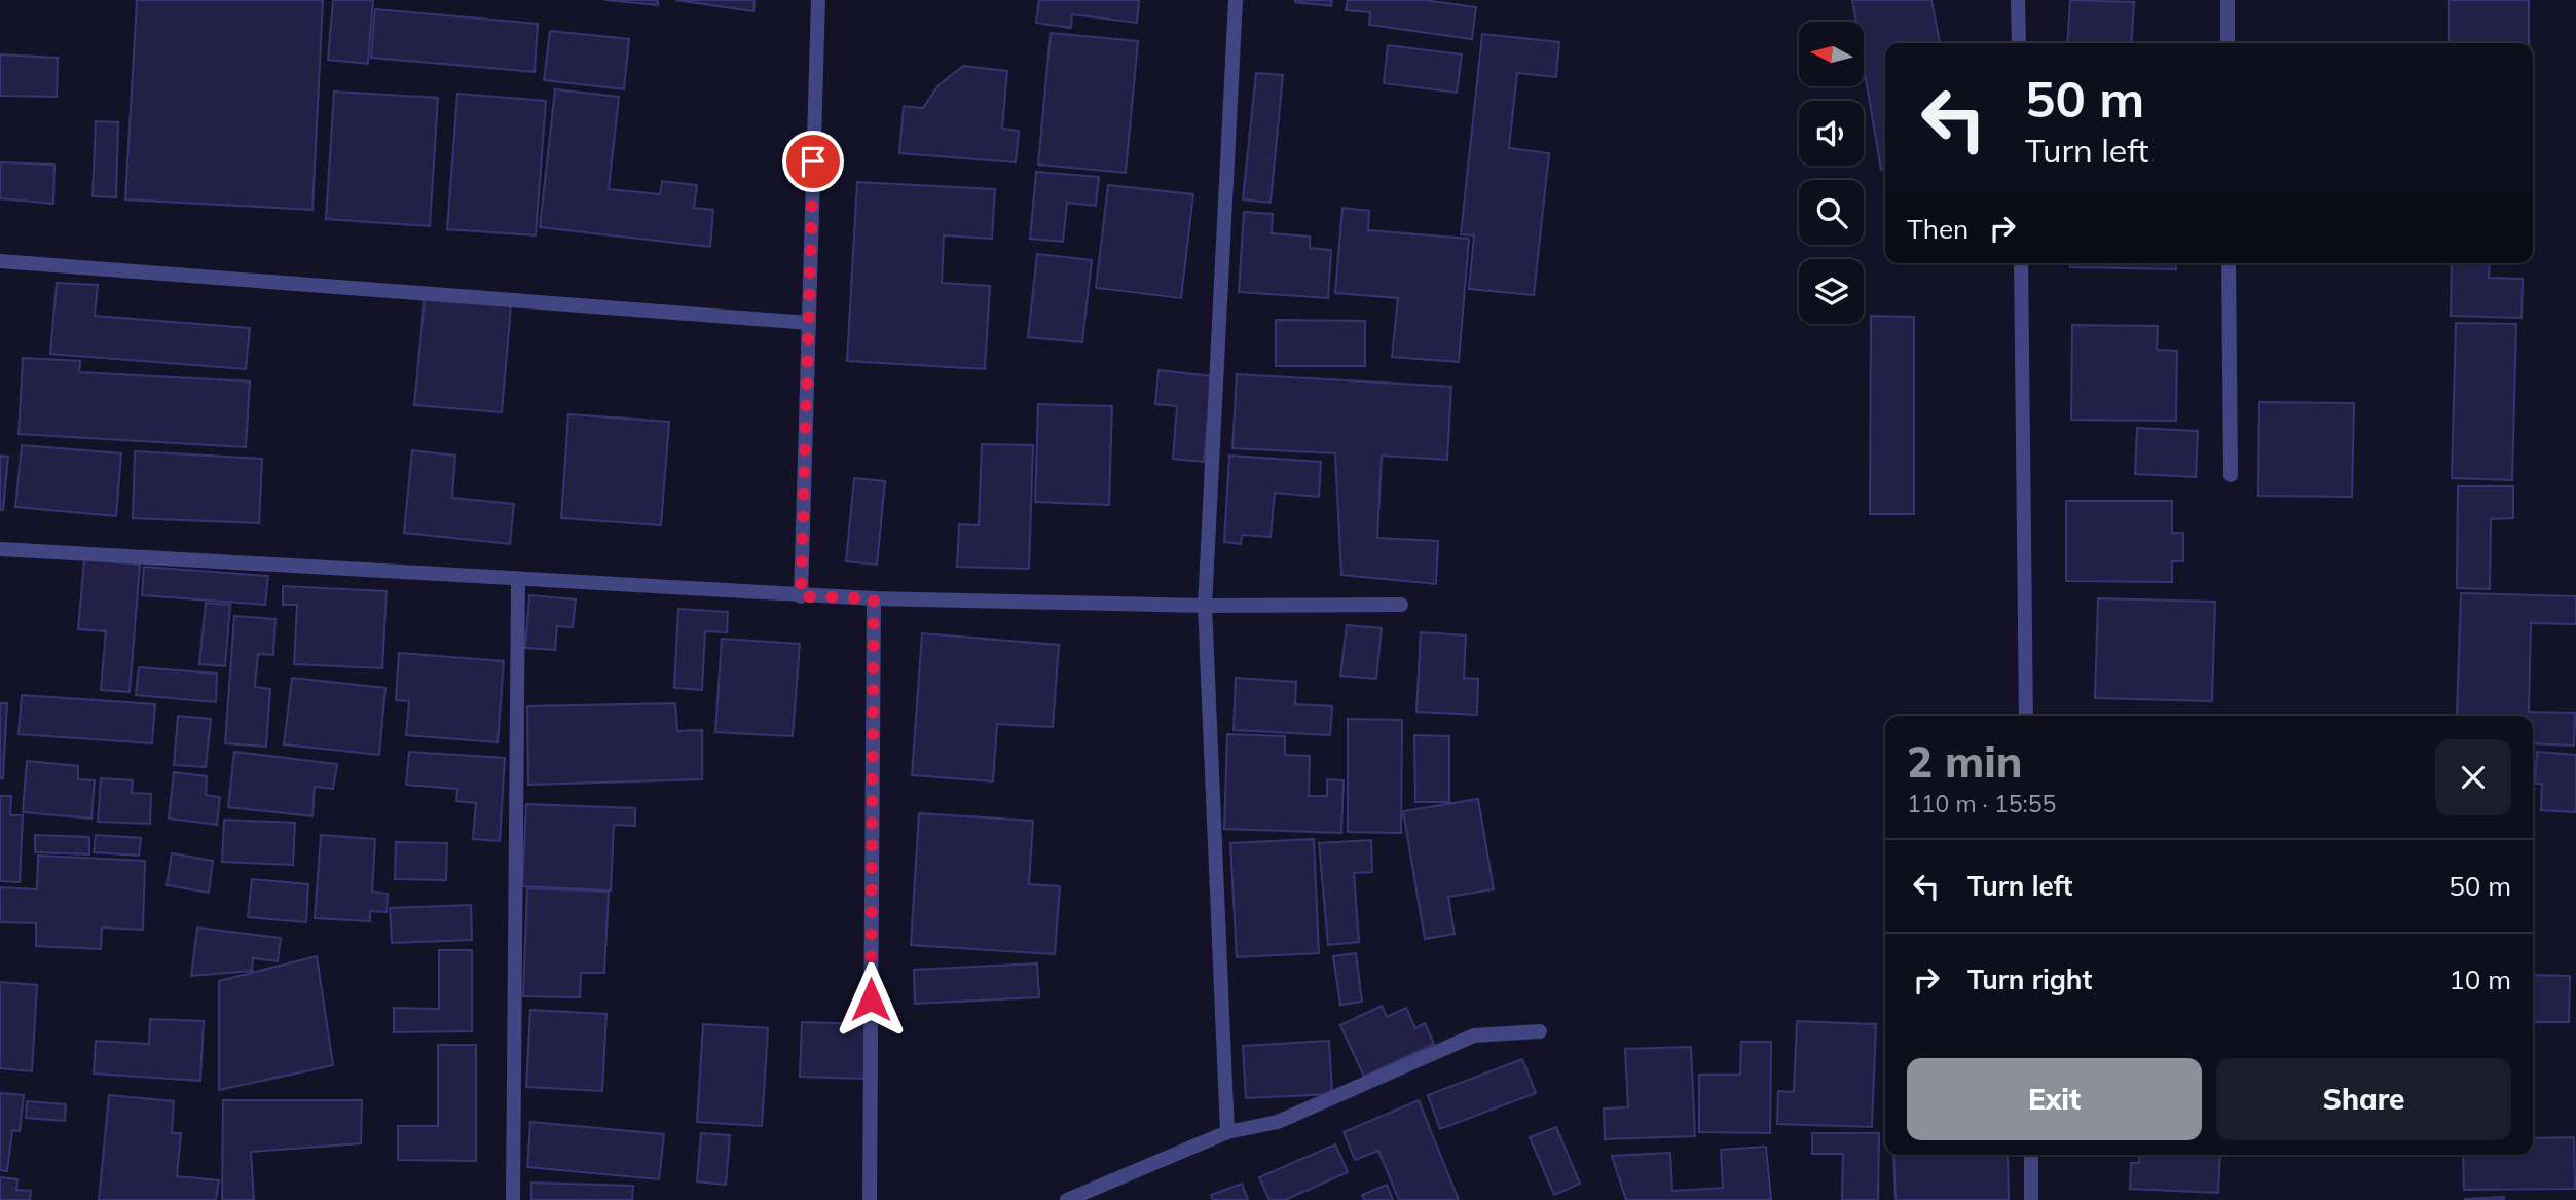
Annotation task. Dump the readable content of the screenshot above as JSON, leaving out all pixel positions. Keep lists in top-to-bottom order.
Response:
{
  "north": "left",
  "page": {
    "turn": ["50 m", "Turn left"],
    "then": "Then",
    "heading": ["2 min", "110 m · 15:55"],
    "list": [
      {
        "name": "Turn left",
        "value": "50 m"
      },
      {
        "name": "Turn right",
        "value": "10 m"
      }
    ],
    "buttons": ["Exit", "Share"]
  }
}
